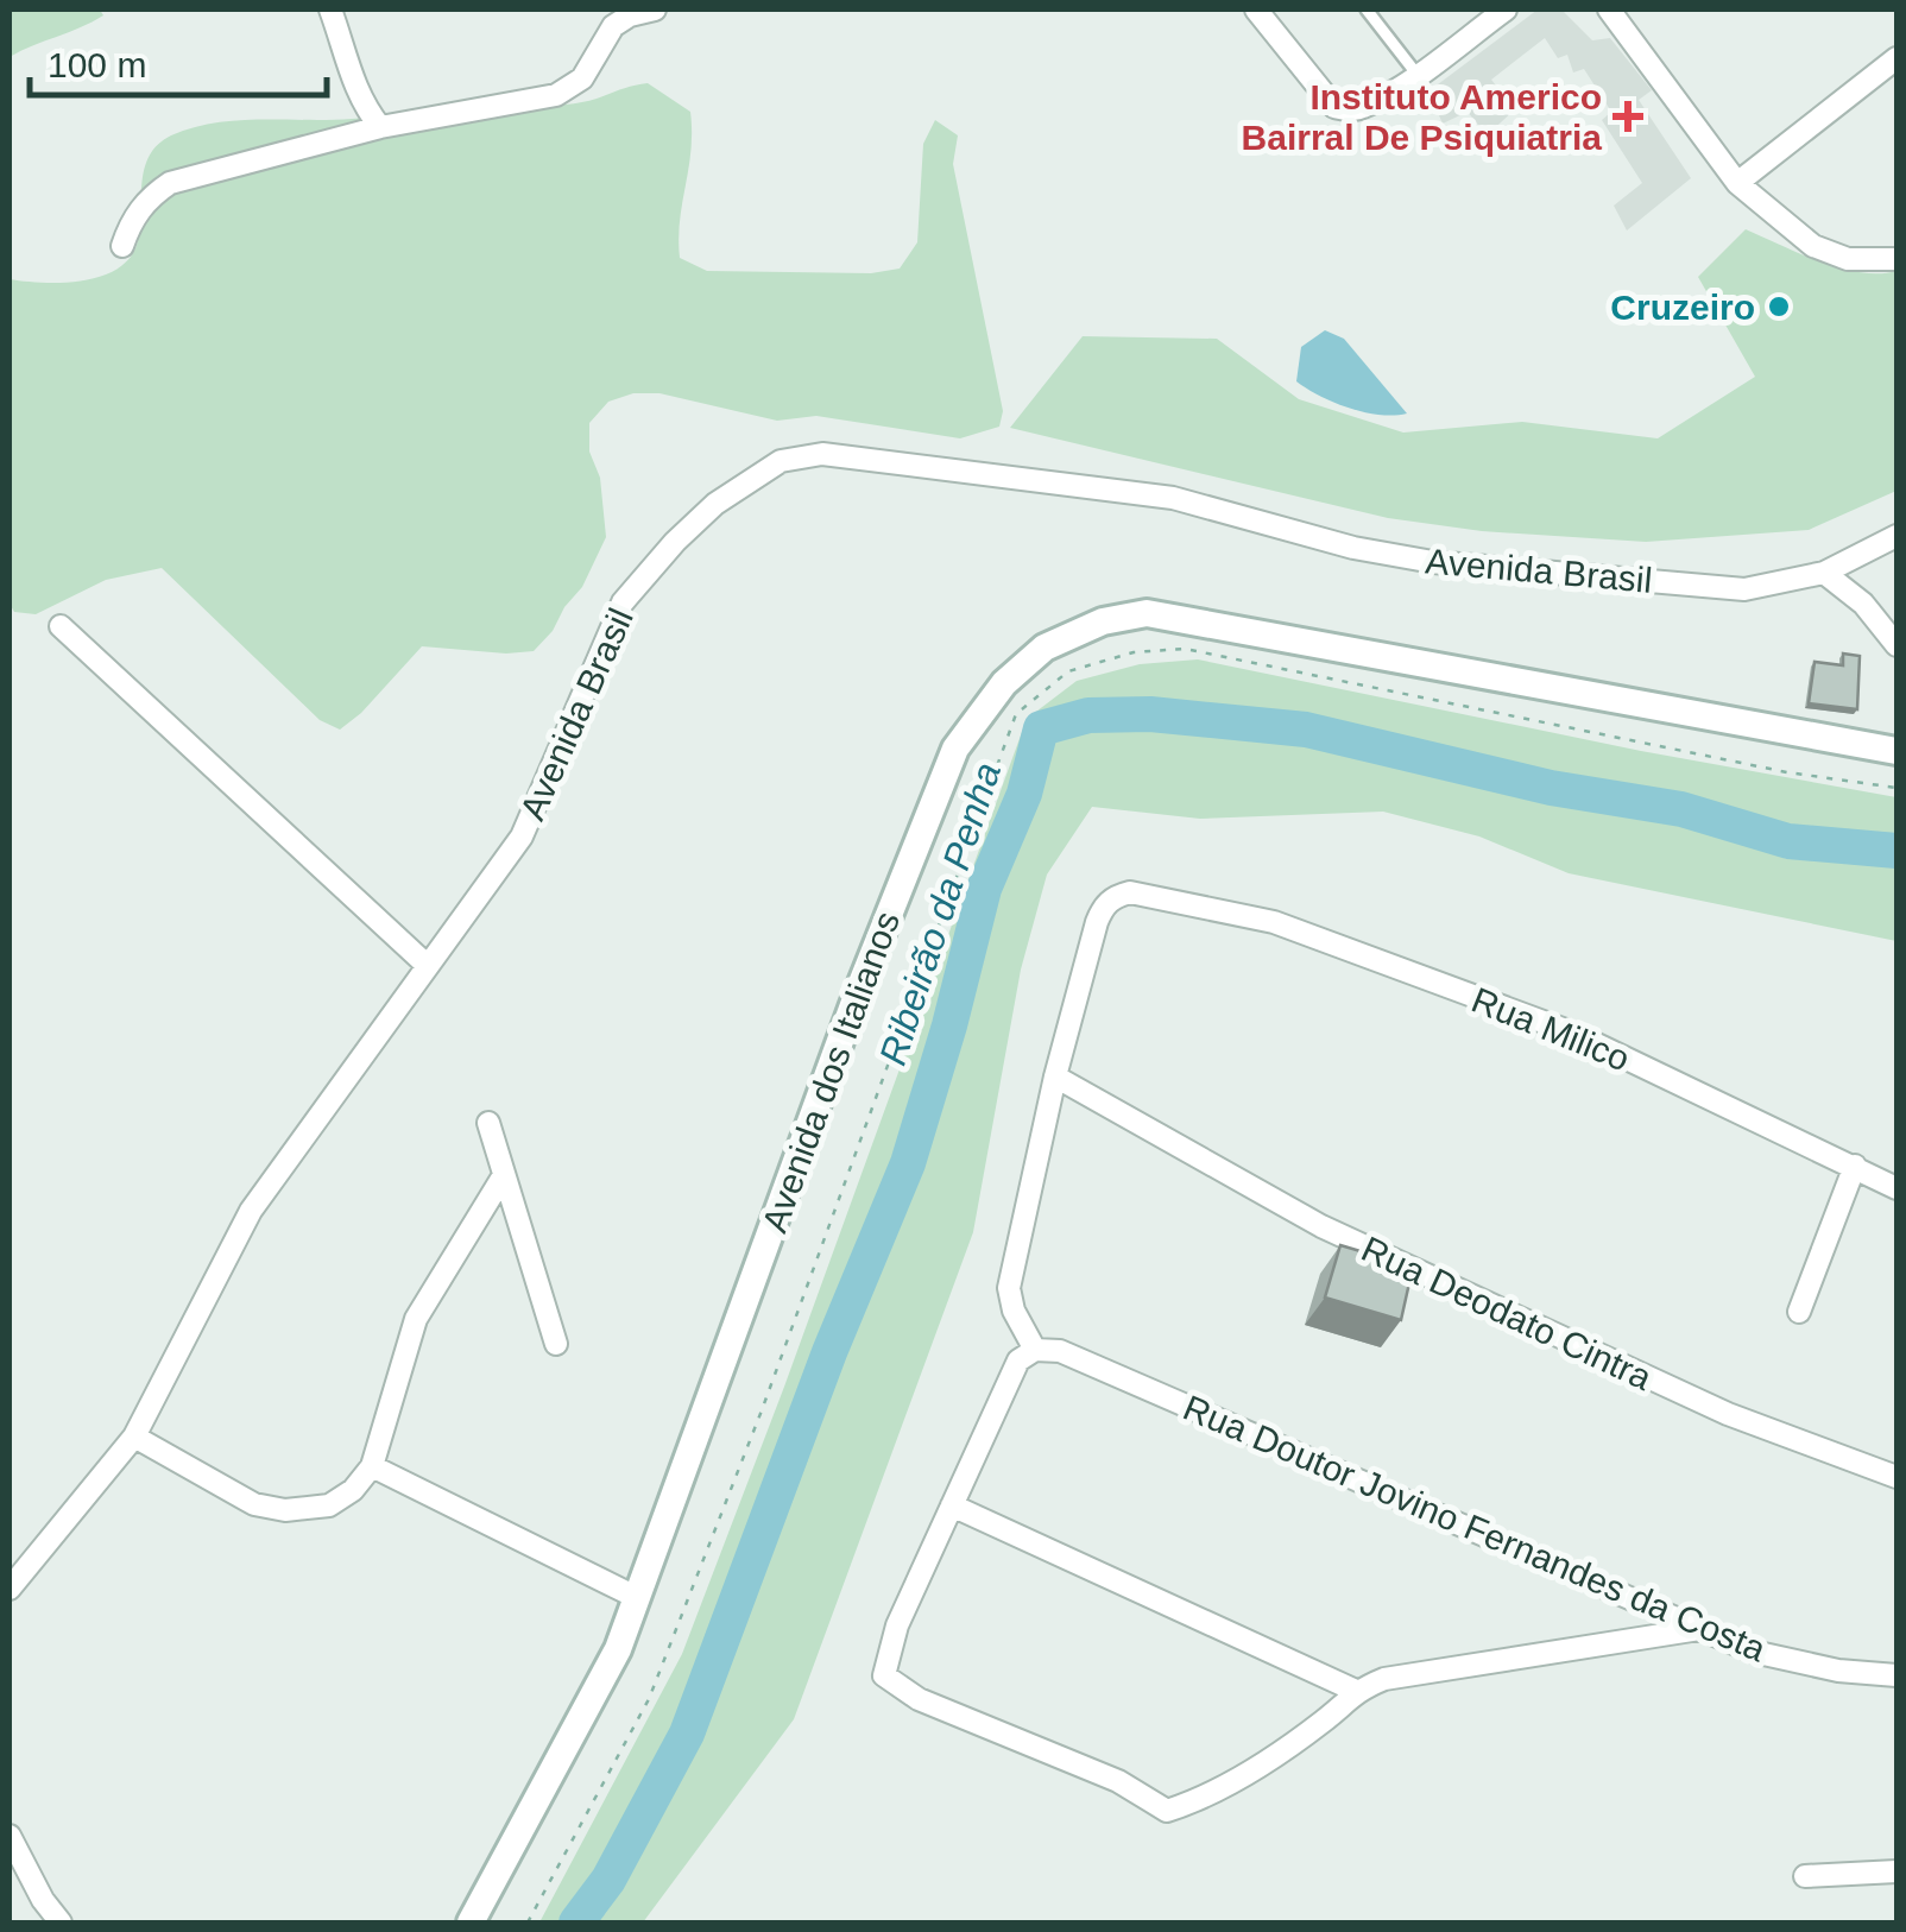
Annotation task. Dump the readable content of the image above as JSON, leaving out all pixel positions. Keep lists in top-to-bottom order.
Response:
{
  "streets": {
    "main road": ["Avenida dos Italianos"],
    "street": [
      "Avenida Brasil",
      "Rua Milico",
      "Rua Deodato Cintra",
      "Rua Doutor Jovino Fernandes da Costa"
    ]
  },
  "crossings": [
    ["Rua Milico", "Rua Deodato Cintra"],
    ["Rua Milico", "Rua Doutor Jovino Fernandes da Costa"]
  ],
  "water": ["Ribeirão da Penha"],
  "places": {
    "health": ["Instituto Americo Bairral De Psiquiatria"],
    "other": ["Cruzeiro"]
  },
  "scale_bar": "100 m"
}
